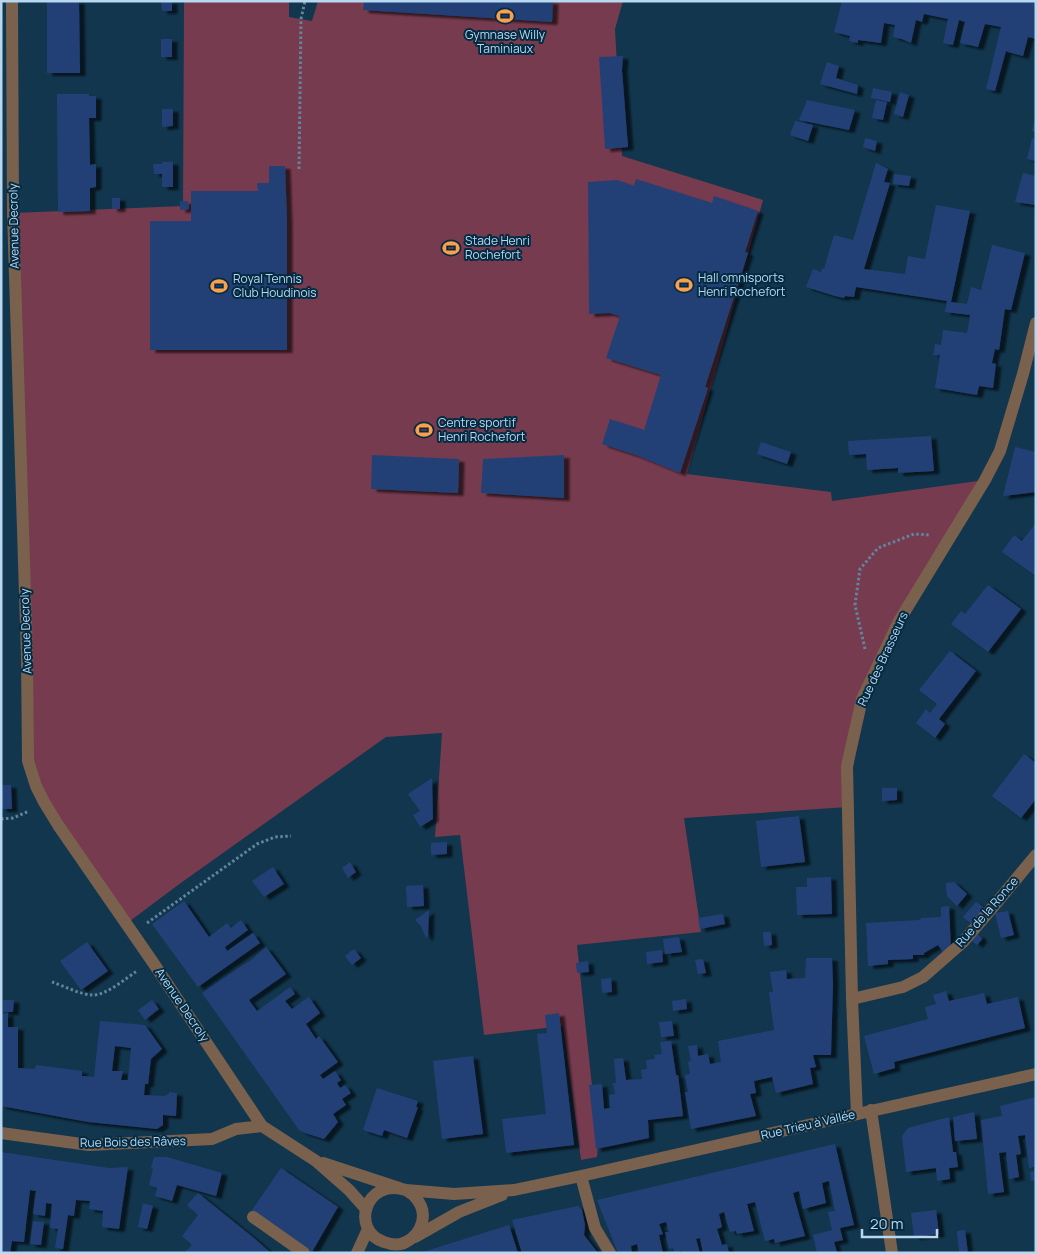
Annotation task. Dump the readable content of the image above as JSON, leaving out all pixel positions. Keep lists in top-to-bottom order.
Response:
{
  "streets": {
    "street": [
      "Avenue Decroly",
      "Rue des Brasseurs",
      "Rue de la Ronce",
      "Rue Trieu à Vallée",
      "Rue Bois des Râves"
    ]
  },
  "crossings": [
    ["Avenue Decroly", "Rue Bois des Râves"],
    ["Rue des Brasseurs", "Rue de la Ronce"],
    ["Rue des Brasseurs", "Rue Trieu à Vallée"]
  ],
  "places": {
    "sports": [
      "Gymnase Willy Taminiaux",
      "Stade Henri Rochefort",
      "Hall omnisports Henri Rochefort",
      "Royal Tennis Club Houdinois",
      "Centre sportif Henri Rochefort"
    ]
  },
  "scale_bar": "20 m"
}
